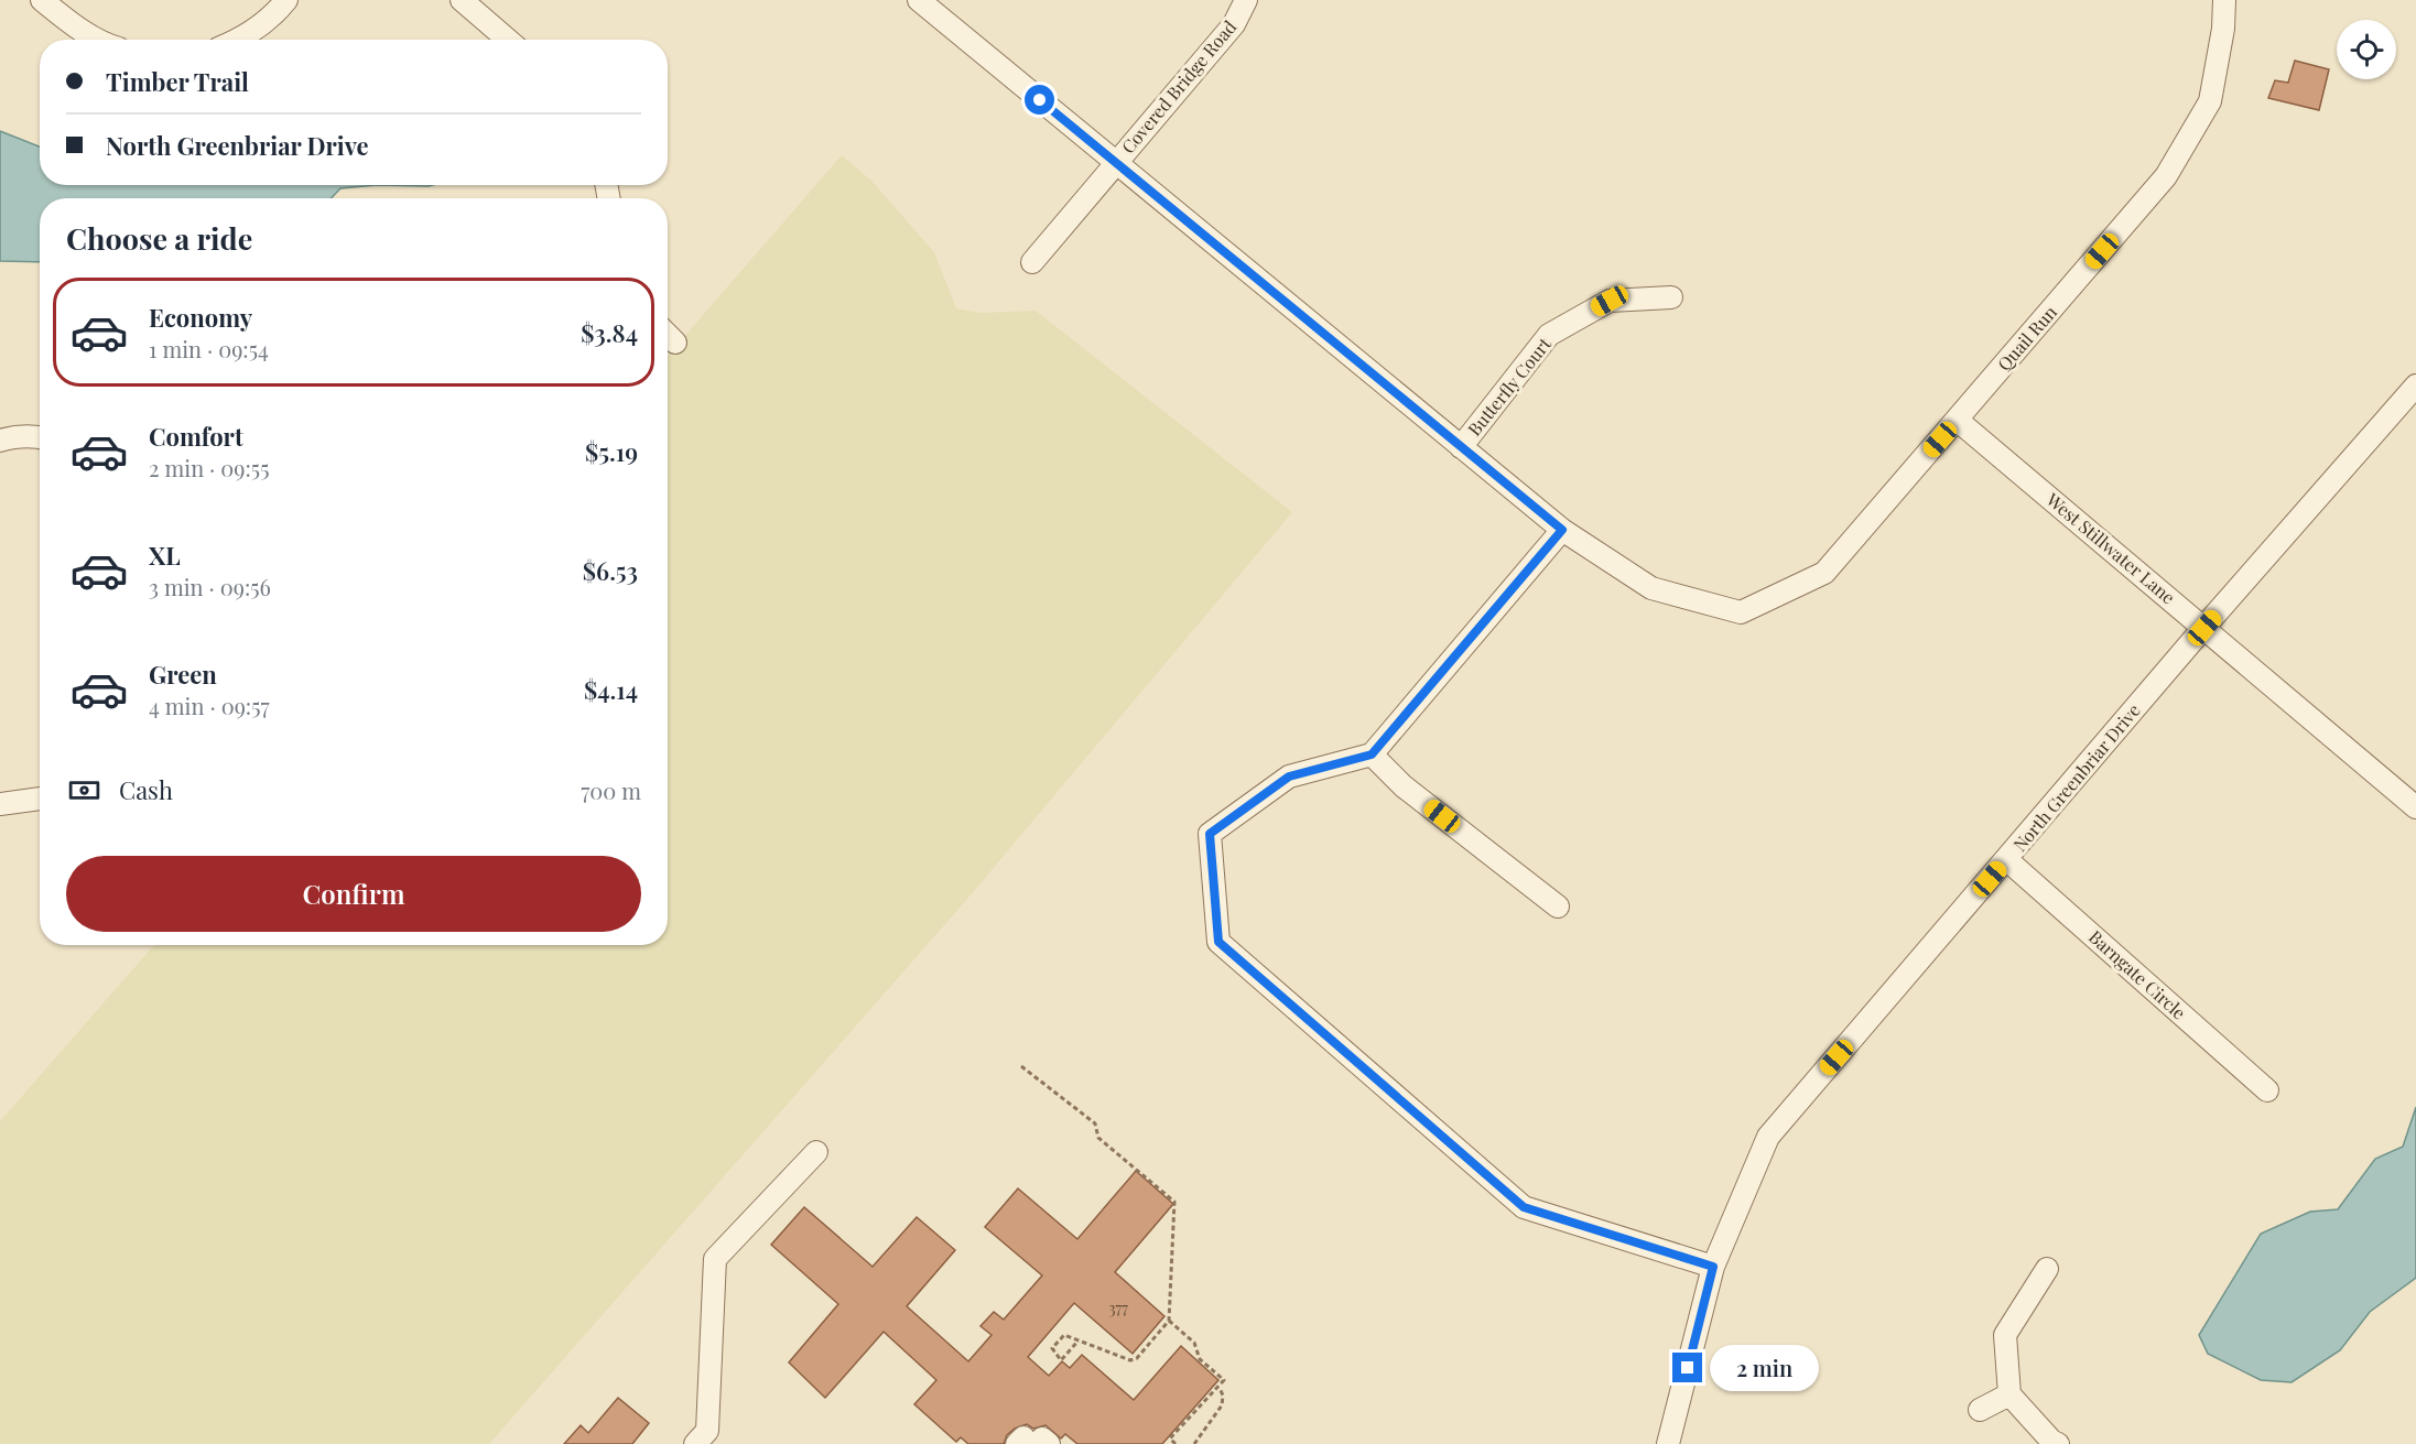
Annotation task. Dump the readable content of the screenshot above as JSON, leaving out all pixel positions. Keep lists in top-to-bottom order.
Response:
{
  "streets": {
    "street": [
      "Covered Bridge Road",
      "Quail Run",
      "Butterfly Court",
      "West Stillwater Lane",
      "North Greenbriar Drive",
      "Barngate Circle"
    ]
  },
  "crossings": [
    ["Quail Run", "West Stillwater Lane"],
    ["West Stillwater Lane", "North Greenbriar Drive"],
    ["North Greenbriar Drive", "Barngate Circle"]
  ],
  "house_numbers": ["377"],
  "page": {
    "banner": ["Timber Trail", "North Greenbriar Drive"],
    "heading": "Choose a ride",
    "list": [
      {
        "name": "Economy",
        "note": "1 min · 09:54",
        "value": "$3.84"
      },
      {
        "name": "Comfort",
        "note": "2 min · 09:55",
        "value": "$5.19"
      },
      {
        "name": "XL",
        "note": "3 min · 09:56",
        "value": "$6.53"
      },
      {
        "name": "Green",
        "note": "4 min · 09:57",
        "value": "$4.14"
      }
    ],
    "pay": ["Cash", "700 m"],
    "buttons": "Confirm",
    "bubble": "2 min"
  }
}
